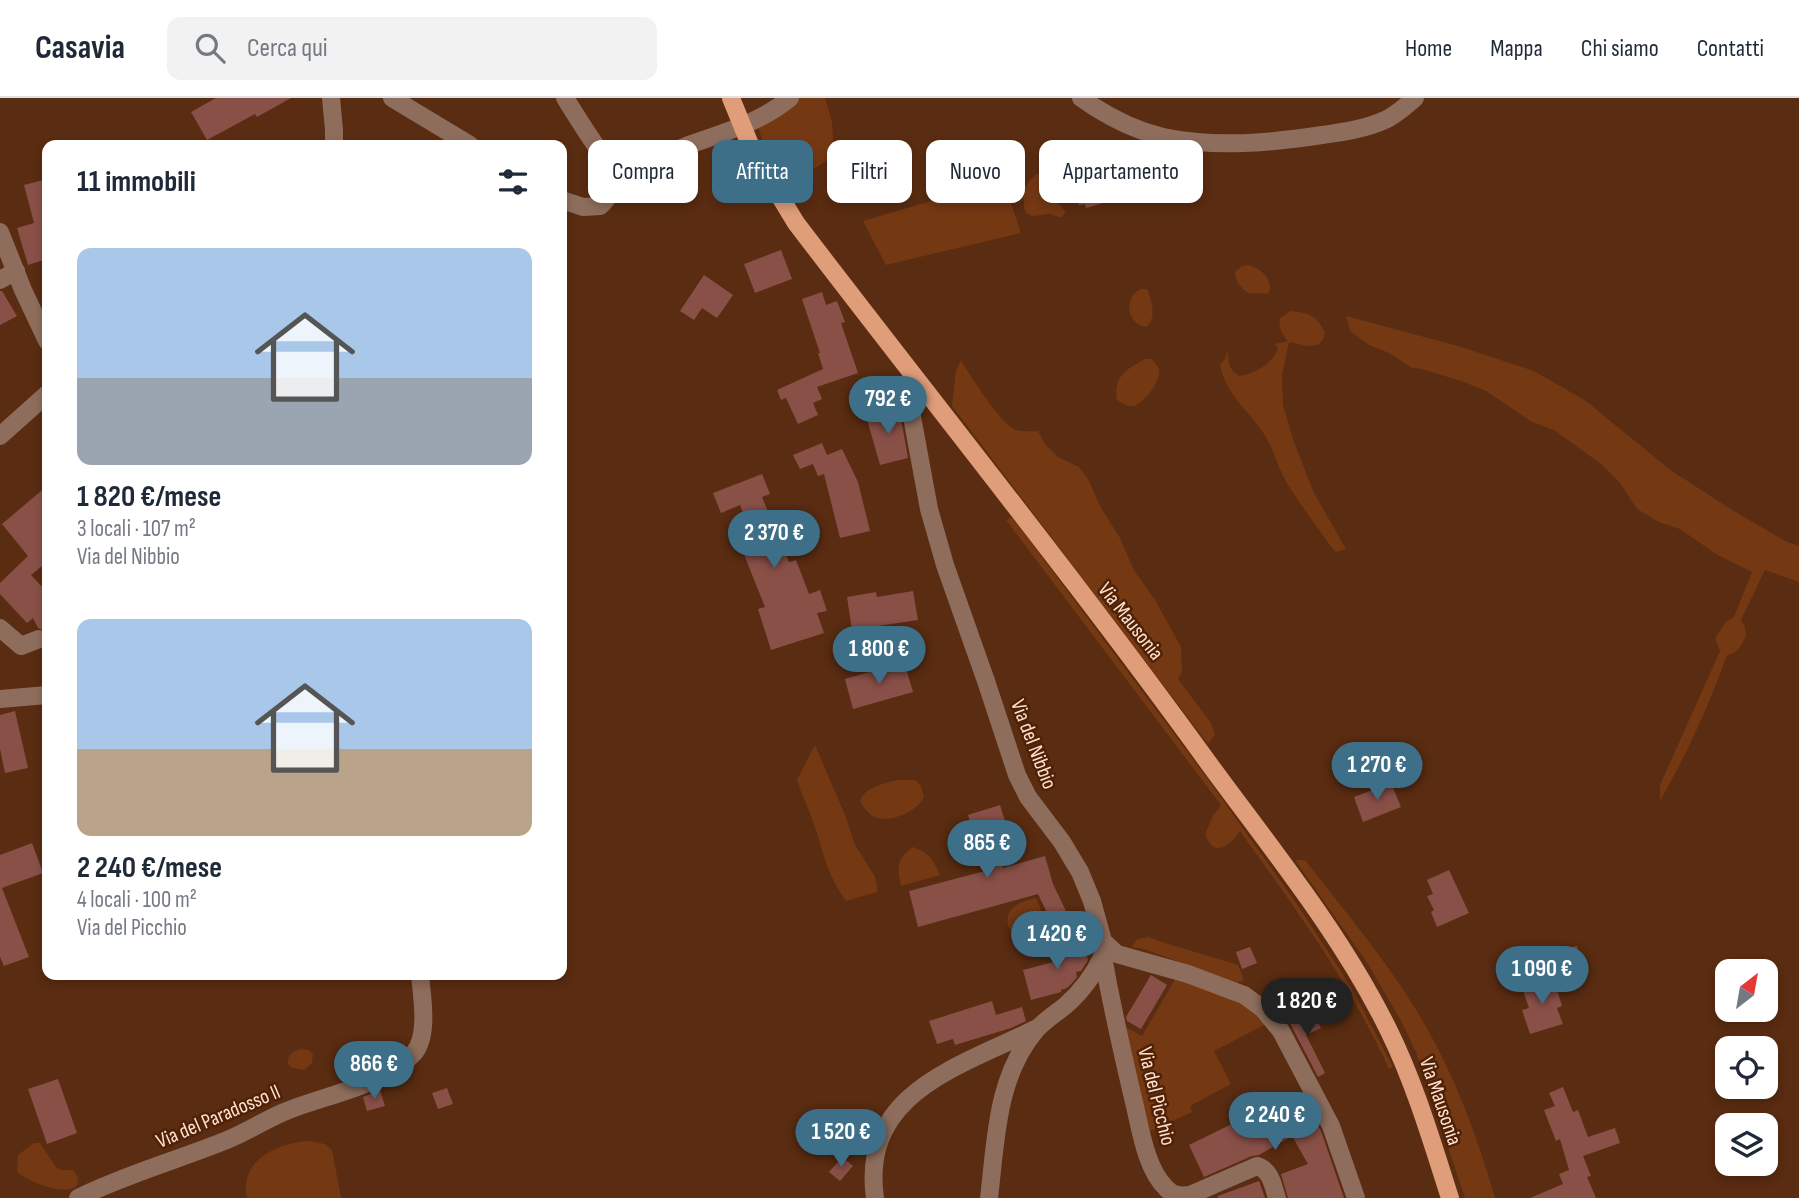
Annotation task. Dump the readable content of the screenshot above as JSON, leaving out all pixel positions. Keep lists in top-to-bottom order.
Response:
{
  "streets": {
    "main road": ["Via Mausonia"],
    "street": ["Via del Nibbio", "Via del Picchio", "Via del Paradosso II"]
  },
  "crossings": [
    ["Via Mausonia", "Via del Nibbio"],
    ["Via del Nibbio", "Via del Picchio"]
  ],
  "north": "top right",
  "page": {
    "header": "Casavia",
    "search": "Cerca qui",
    "nav": [
      "Home",
      "Mappa",
      "Chi siamo",
      "Contatti"
    ],
    "chip": [
      "Compra",
      "Affitta",
      "Filtri",
      "Nuovo",
      "Appartamento"
    ],
    "heading": "11 immobili",
    "list": [
      {
        "name": "1 820 €/mese",
        "note": "3 locali · 107 m² · Via del Nibbio"
      },
      {
        "name": "2 240 €/mese",
        "note": "4 locali · 100 m² · Via del Picchio"
      }
    ],
    "price": [
      "792 €",
      "2 370 €",
      "1 800 €",
      "1 270 €",
      "865 €",
      "1 420 €",
      "1 090 €",
      "1 820 €",
      "866 €",
      "2 240 €",
      "1 520 €"
    ]
  }
}
